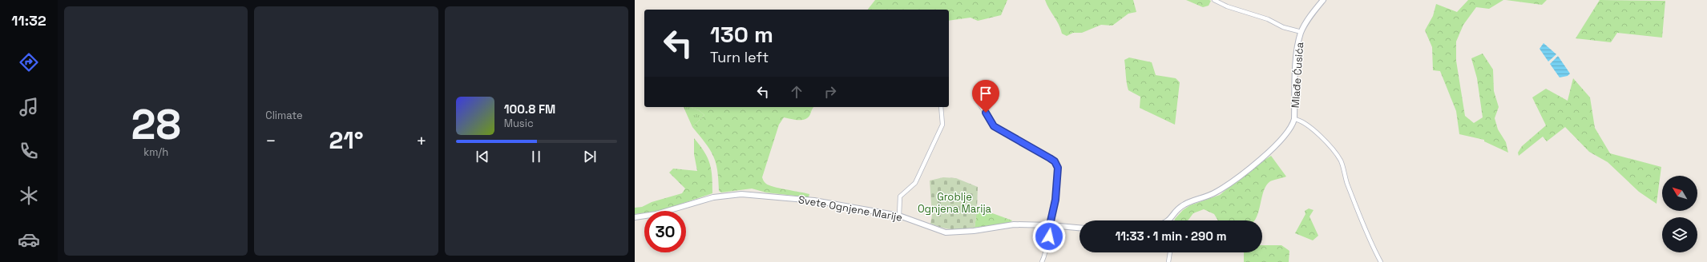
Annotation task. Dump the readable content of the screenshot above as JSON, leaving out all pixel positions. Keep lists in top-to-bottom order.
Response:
{
  "streets": {
    "street": ["Mlađe Ćusića", "Svete Ognjene Marije"]
  },
  "parks": ["Groblje Ognjena Marija"],
  "north": "top left",
  "page": {
    "tabs": "11:32",
    "tile": [
      ["28", "km/h"],
      "Climate"
    ],
    "turn": ["130 m", "Turn left"],
    "song": ["100.8 FM", "Music"],
    "heat": ["−", "21°", "+"],
    "limit": "30",
    "trip": "11:33 · 1 min · 290 m"
  }
}
